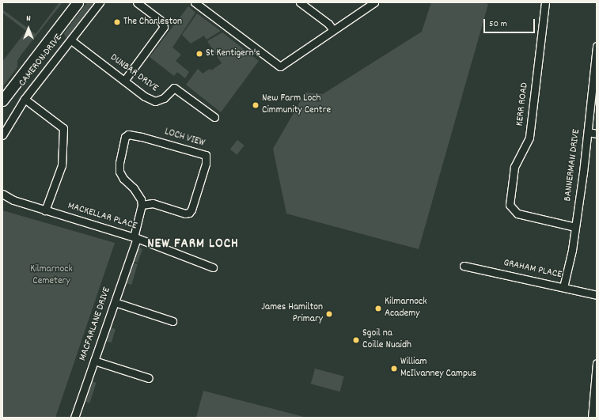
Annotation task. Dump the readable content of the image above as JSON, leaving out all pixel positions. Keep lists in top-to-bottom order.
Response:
{
  "streets": {
    "street": [
      "CAMERON DRIVE",
      "DUNBAR DRIVE",
      "KERR ROAD",
      "LOCH VIEW",
      "BANNERMAN DRIVE",
      "MACKELLAR PLACE",
      "GRAHAM PLACE",
      "MACFARLANE DRIVE"
    ]
  },
  "crossings": [
    ["CAMERON DRIVE", "DUNBAR DRIVE"],
    ["KERR ROAD", "BANNERMAN DRIVE"],
    ["BANNERMAN DRIVE", "GRAHAM PLACE"],
    ["MACKELLAR PLACE", "MACFARLANE DRIVE"]
  ],
  "districts": ["NEW FARM LOCH"],
  "parks": ["Kilmarnock Cemetery"],
  "places": [
    "The Charleston",
    "St Kentigern's",
    "New Farm Loch Cimmunity Centre",
    "Kilmarnock Academy",
    "James Hamilton Primary",
    "Sgoil na Coille Nuaidh",
    "William McIlvanney Campus"
  ],
  "scale_bar": "50 m",
  "north": "top"
}
